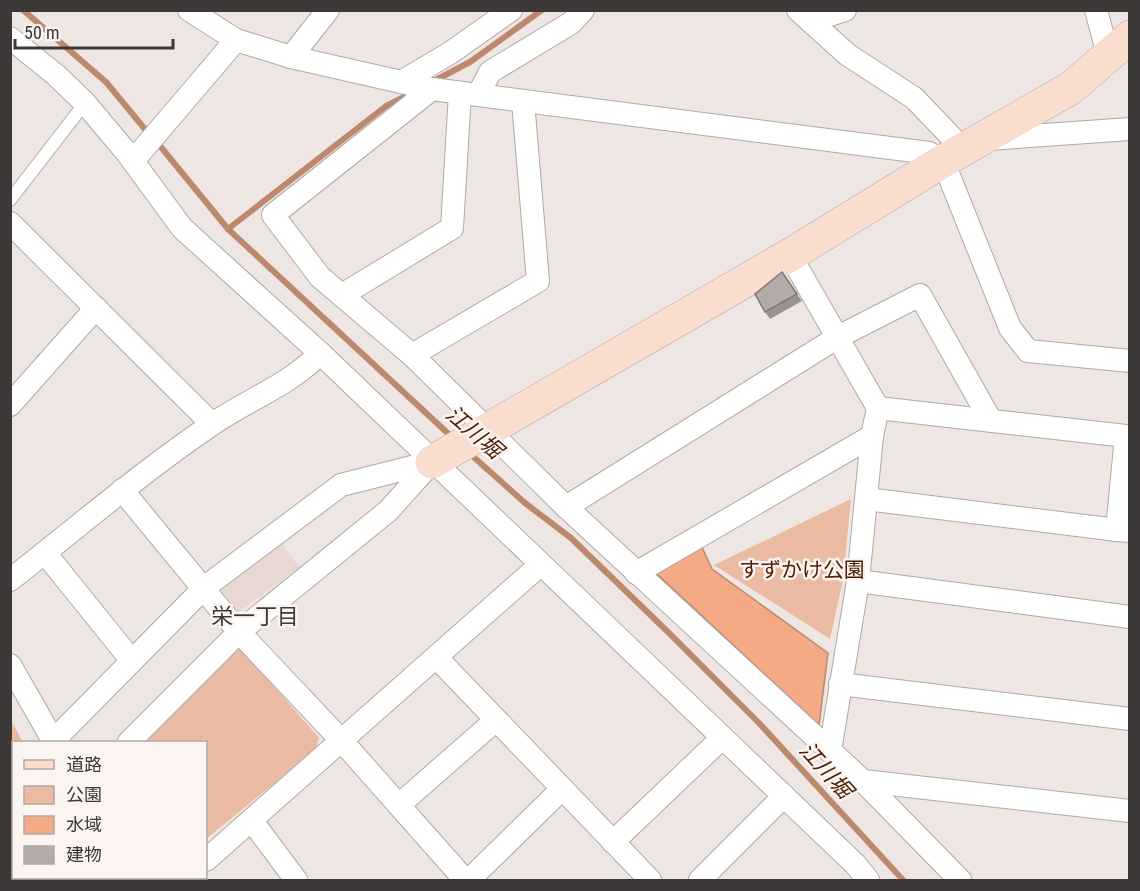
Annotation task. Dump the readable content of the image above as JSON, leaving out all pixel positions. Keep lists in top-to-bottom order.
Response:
{
  "districts": ["栄一丁目"],
  "water": ["江川堀"],
  "parks": ["すずかけ公園"],
  "legend": [
    "道路",
    "公園",
    "水域",
    "建物"
  ],
  "scale_bar": "50 m"
}
